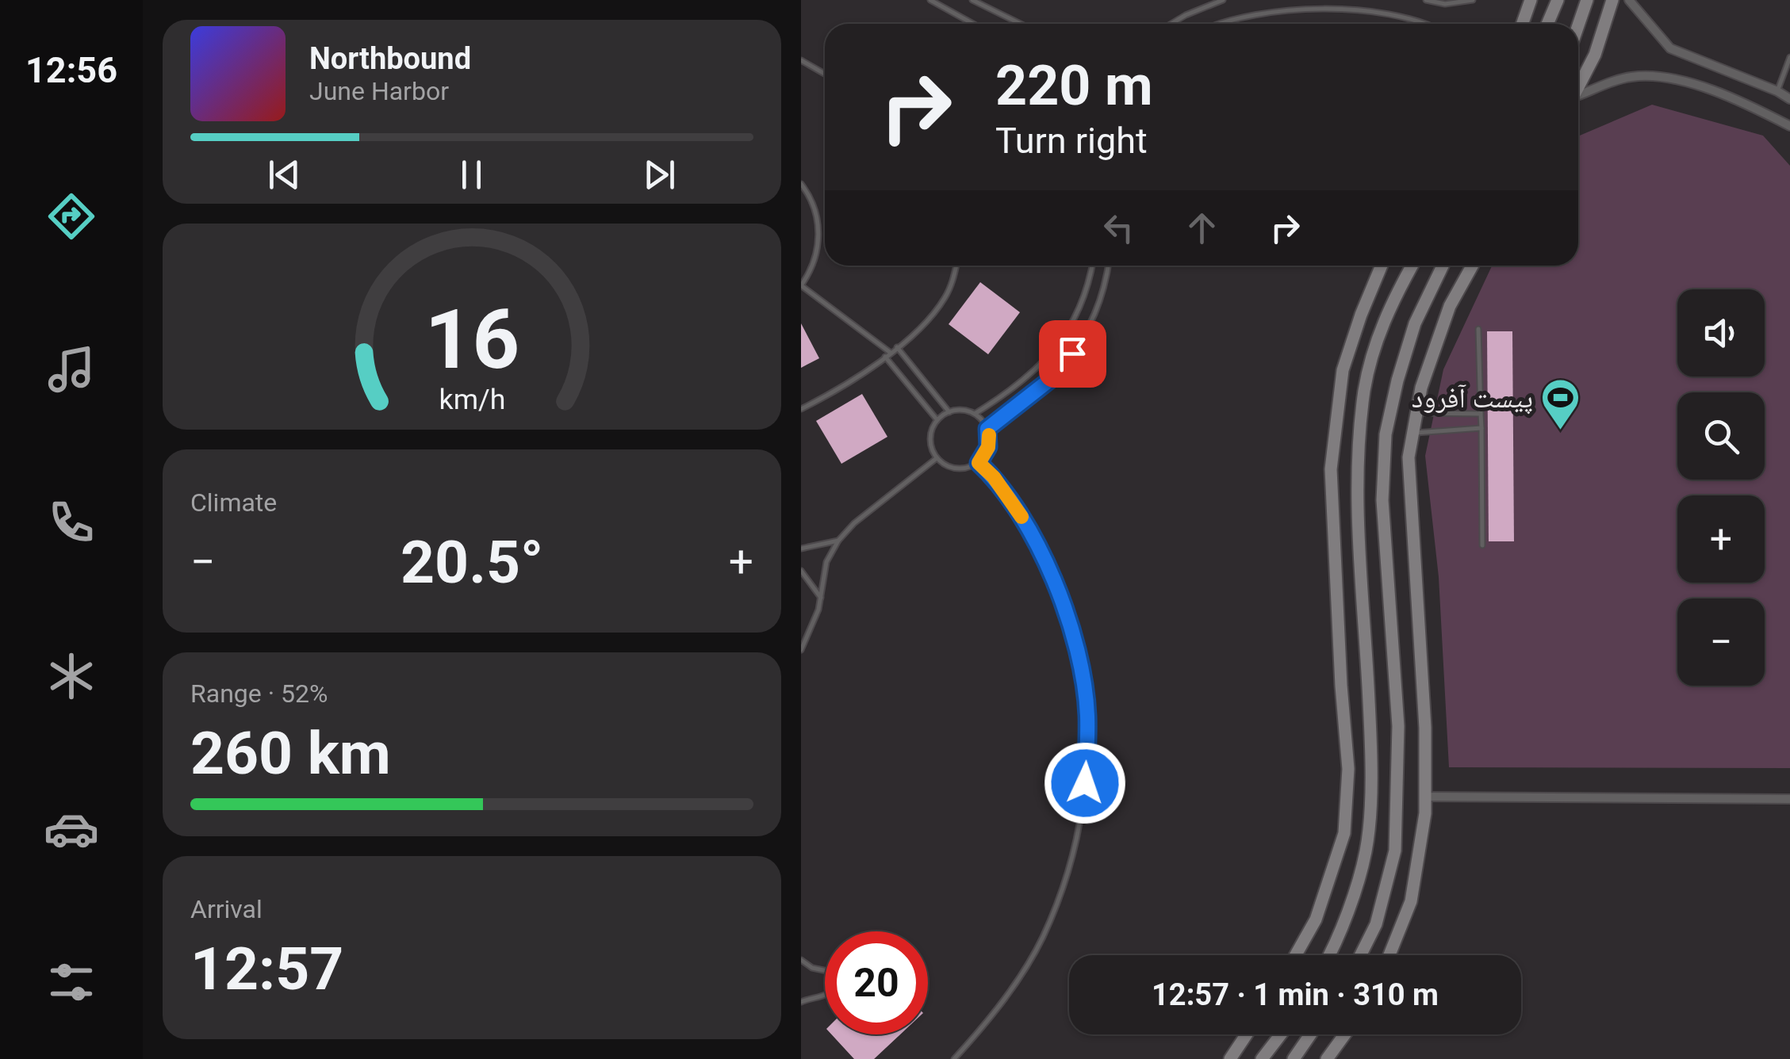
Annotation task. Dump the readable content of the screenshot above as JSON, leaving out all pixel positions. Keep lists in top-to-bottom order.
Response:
{
  "places": {
    "sports": ["پیست آفرود"]
  },
  "page": {
    "tabs": "12:56",
    "turn": ["220 m", "Turn right"],
    "song": ["Northbound", "June Harbor"],
    "map_buttons": ["+", "−"],
    "tile": [
      "Climate",
      ["Range · 52%", "260 km"],
      ["Arrival", "12:57"]
    ],
    "heat": ["−", "20.5°", "+"],
    "limit": "20",
    "trip": "12:57 · 1 min · 310 m",
    "gauge": ["16", "km/h"]
  }
}
